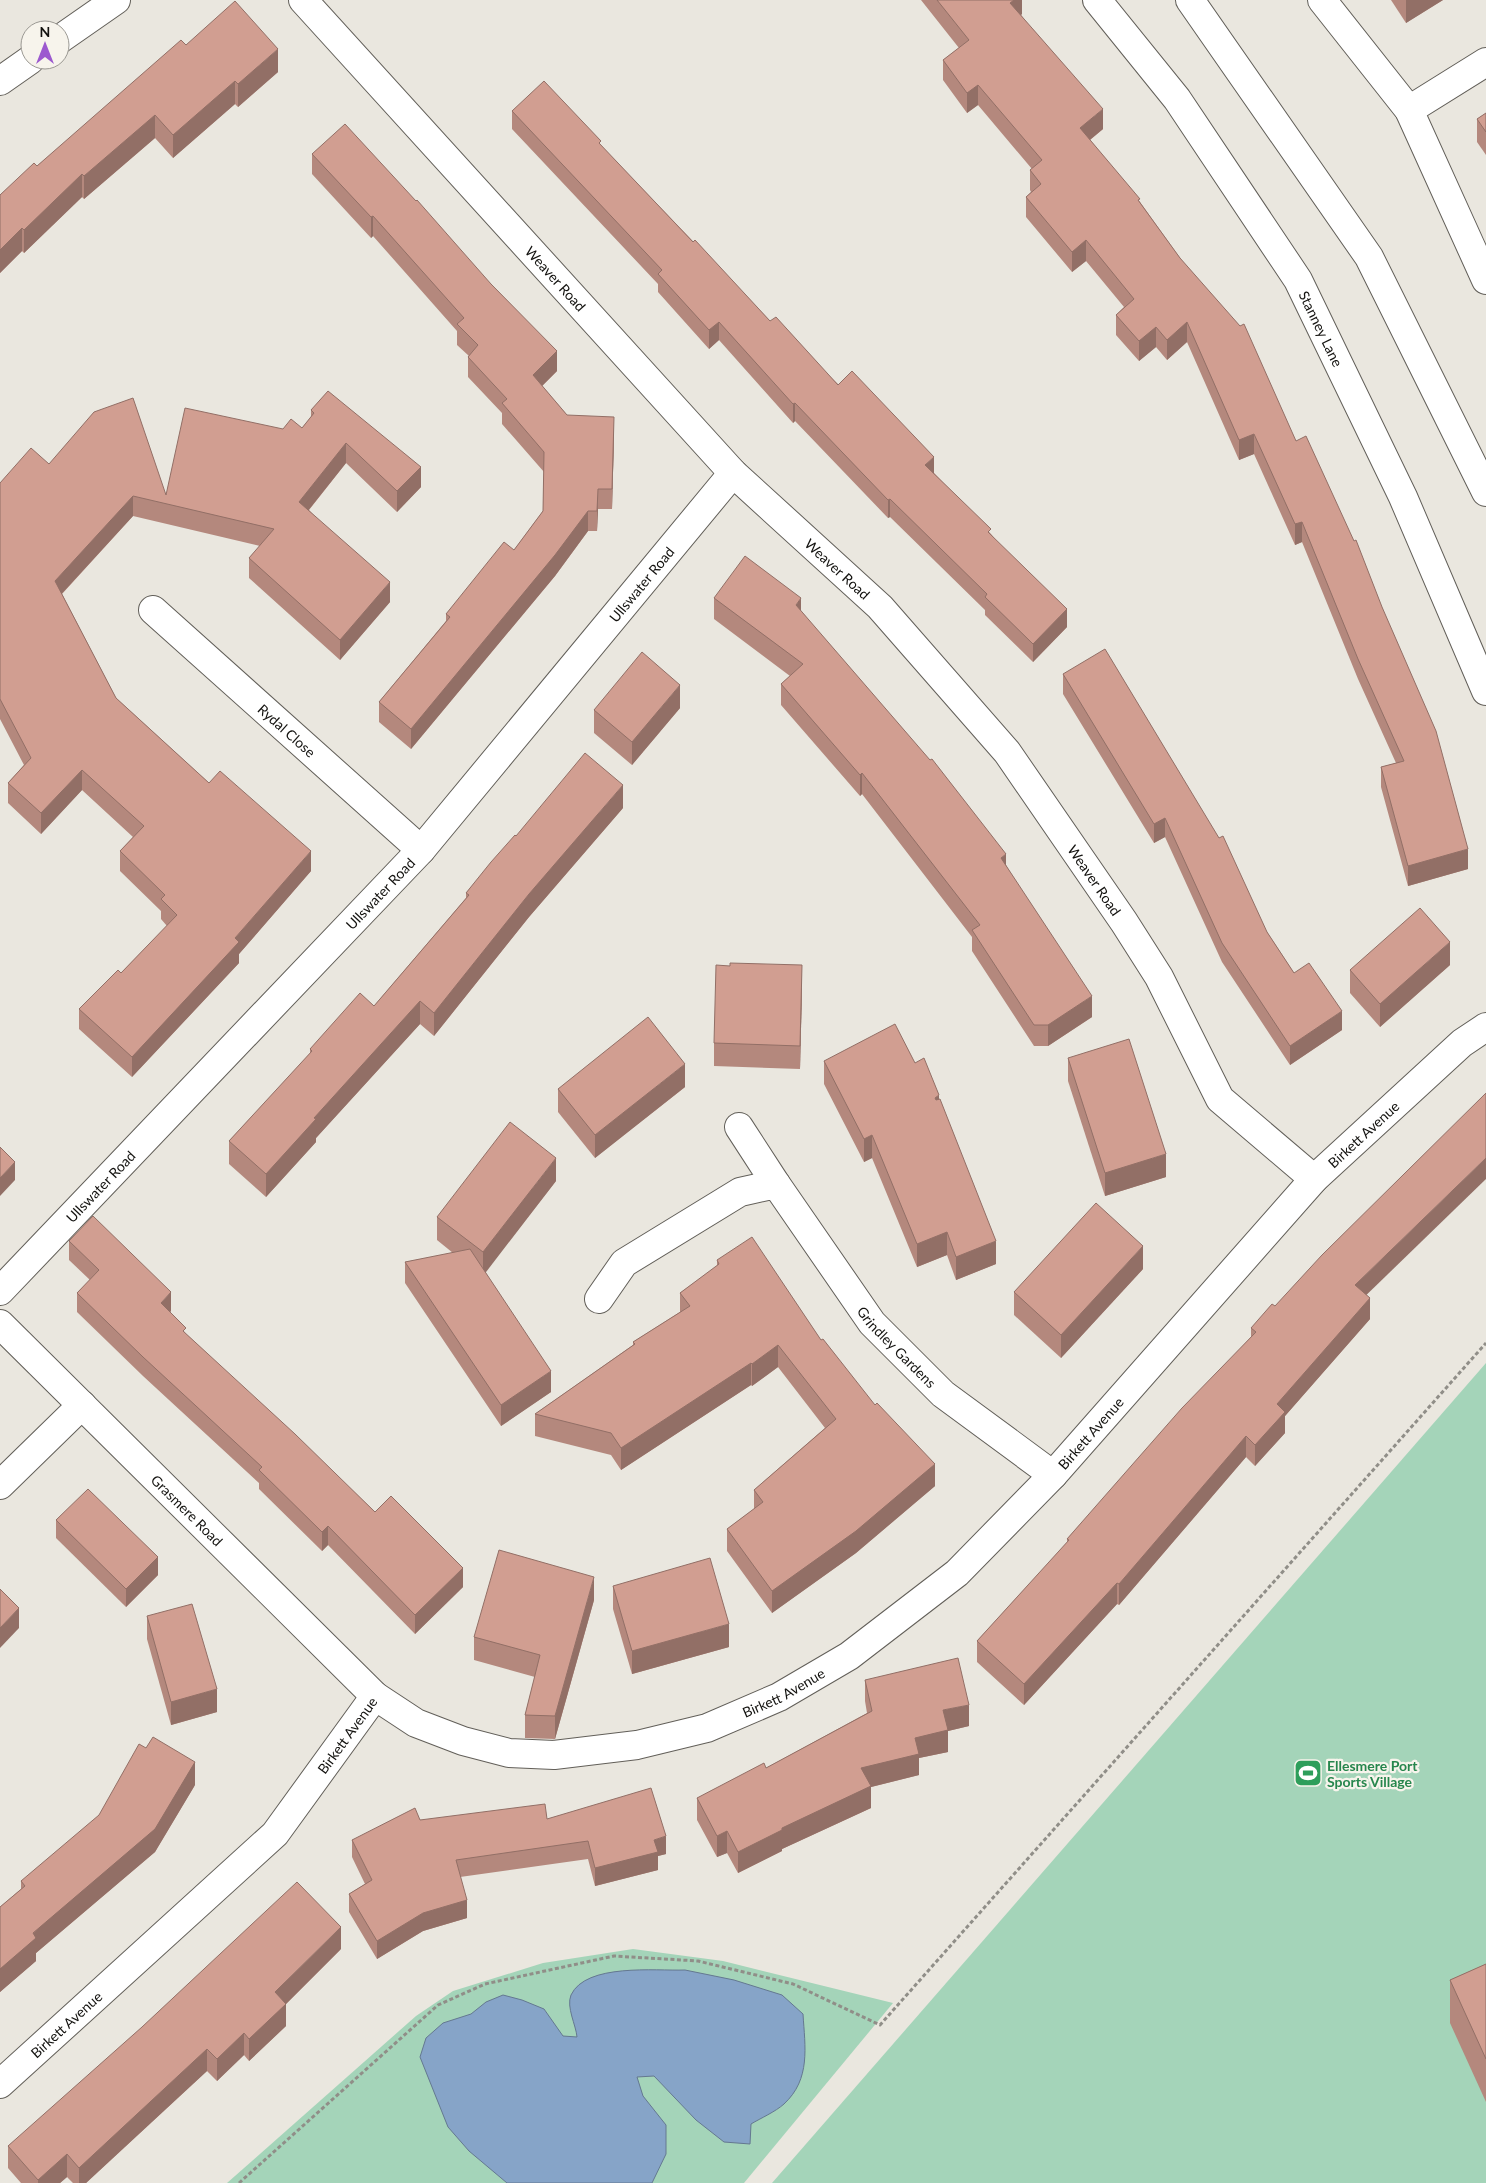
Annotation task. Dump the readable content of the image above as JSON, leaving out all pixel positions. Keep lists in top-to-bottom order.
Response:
{
  "streets": {
    "street": [
      "Weaver Road",
      "Stanney Lane",
      "Ullswater Road",
      "Rydal Close",
      "Birkett Avenue",
      "Grindley Gardens",
      "Grasmere Road"
    ]
  },
  "crossings": [
    ["Weaver Road", "Ullswater Road"],
    ["Weaver Road", "Birkett Avenue"],
    ["Ullswater Road", "Rydal Close"],
    ["Birkett Avenue", "Grindley Gardens"],
    ["Birkett Avenue", "Grasmere Road"]
  ],
  "places": {
    "sports": ["Ellesmere Port Sports Village"]
  },
  "north": "top"
}
